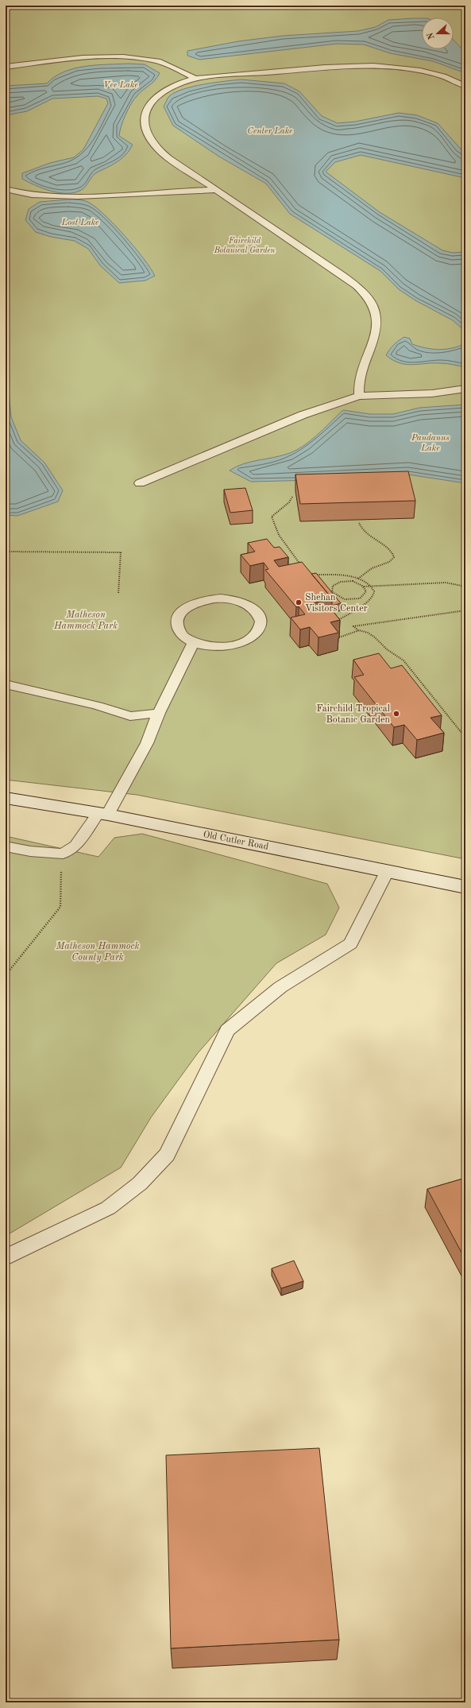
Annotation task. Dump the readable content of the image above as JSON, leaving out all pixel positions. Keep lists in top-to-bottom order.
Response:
{
  "streets": {
    "main road": ["Old Cutler Road"]
  },
  "water": [
    "Vee Lake",
    "Center Lake",
    "Lost Lake",
    "Pandanus Lake"
  ],
  "parks": ["Fairchild Botanical Garden", "Matheson Hammock Park", "Matheson Hammock County Park"],
  "places": ["Shehan Visitors Center", "Fairchild Tropical Botanic Garden"],
  "north": "left"
}
